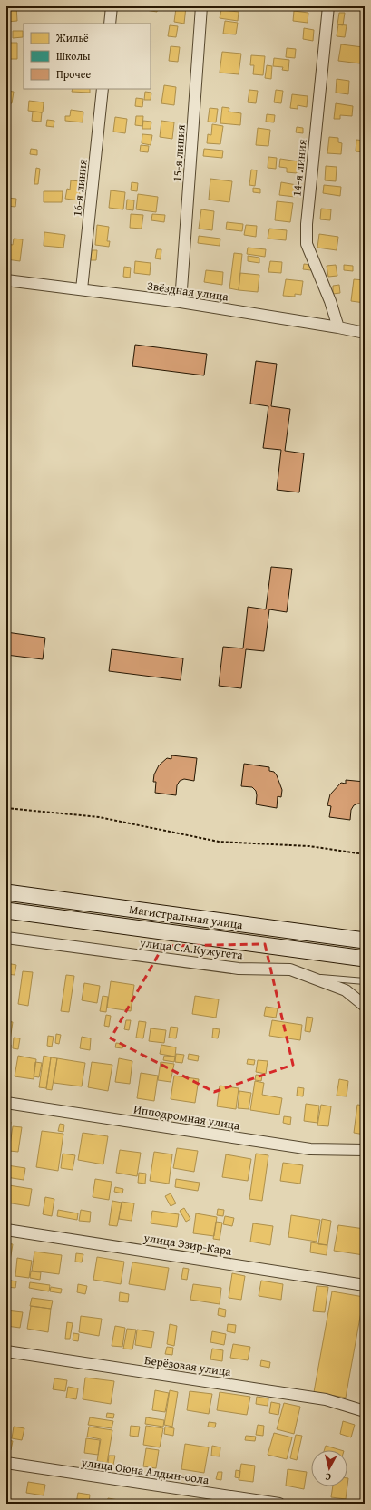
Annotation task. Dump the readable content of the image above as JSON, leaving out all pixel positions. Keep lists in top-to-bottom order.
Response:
{
  "streets": {
    "main road": ["Магистральная улица"],
    "street": [
      "15-я линия",
      "14-я линия",
      "16-я линия",
      "Звёздная улица",
      "улица С.А.Кужугета",
      "Ипподромная улица",
      "улица Эзир-Кара",
      "Берёзовая улица",
      "улица Оюна Алдын-оола"
    ]
  },
  "crossings": [
    ["15-я линия", "Звёздная улица"],
    ["14-я линия", "Звёздная улица"],
    ["16-я линия", "Звёздная улица"]
  ],
  "legend": ["Жильё", "Школы", "Прочее"],
  "north": "bottom"
}
